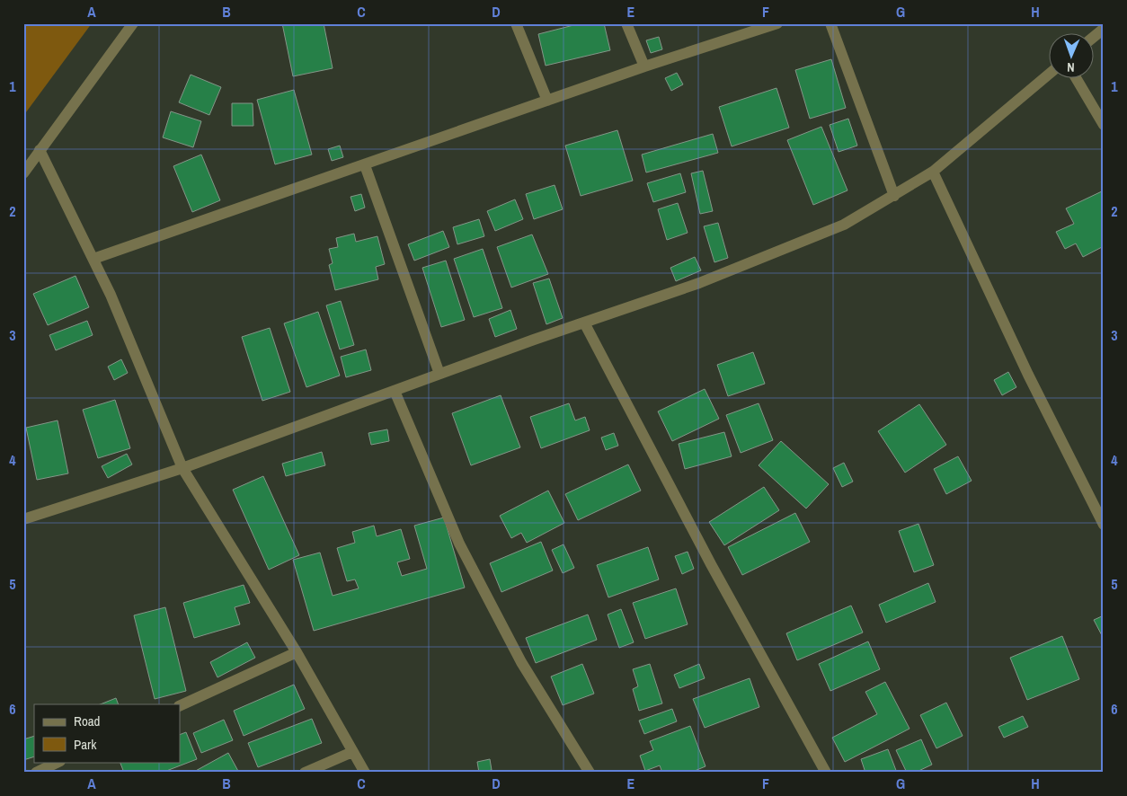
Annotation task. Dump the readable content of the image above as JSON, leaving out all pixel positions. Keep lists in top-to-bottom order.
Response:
{
  "legend": ["Road", "Park"],
  "north": "bottom",
  "grid": {
    "columns": [
      "A",
      "B",
      "C",
      "D",
      "E",
      "F",
      "G",
      "H"
    ],
    "rows": [
      "1",
      "2",
      "3",
      "4",
      "5",
      "6"
    ]
  }
}
